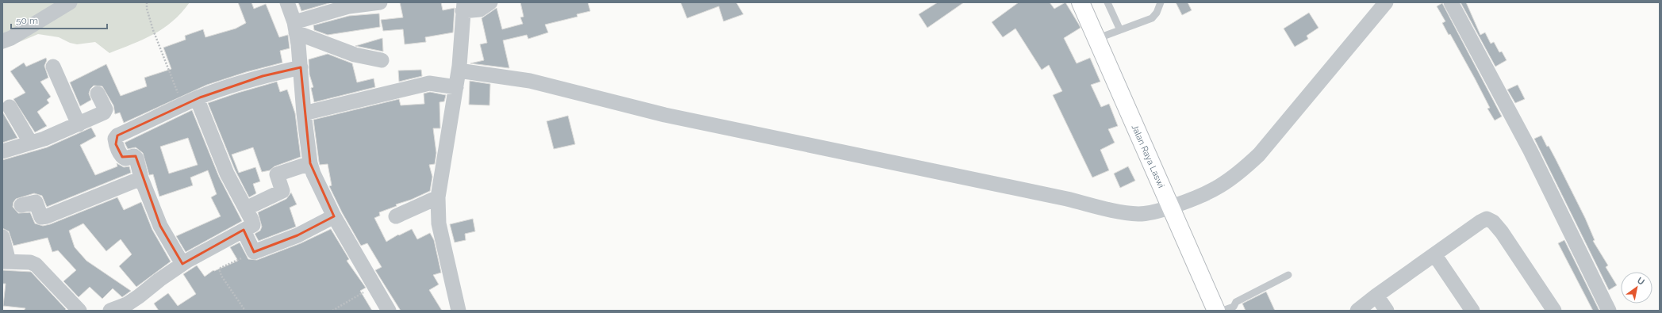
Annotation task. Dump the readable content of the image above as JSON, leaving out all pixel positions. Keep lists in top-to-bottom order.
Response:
{
  "streets": {
    "main road": ["Jalan Raya Laswi"]
  },
  "scale_bar": "50 m",
  "north": "top right"
}
